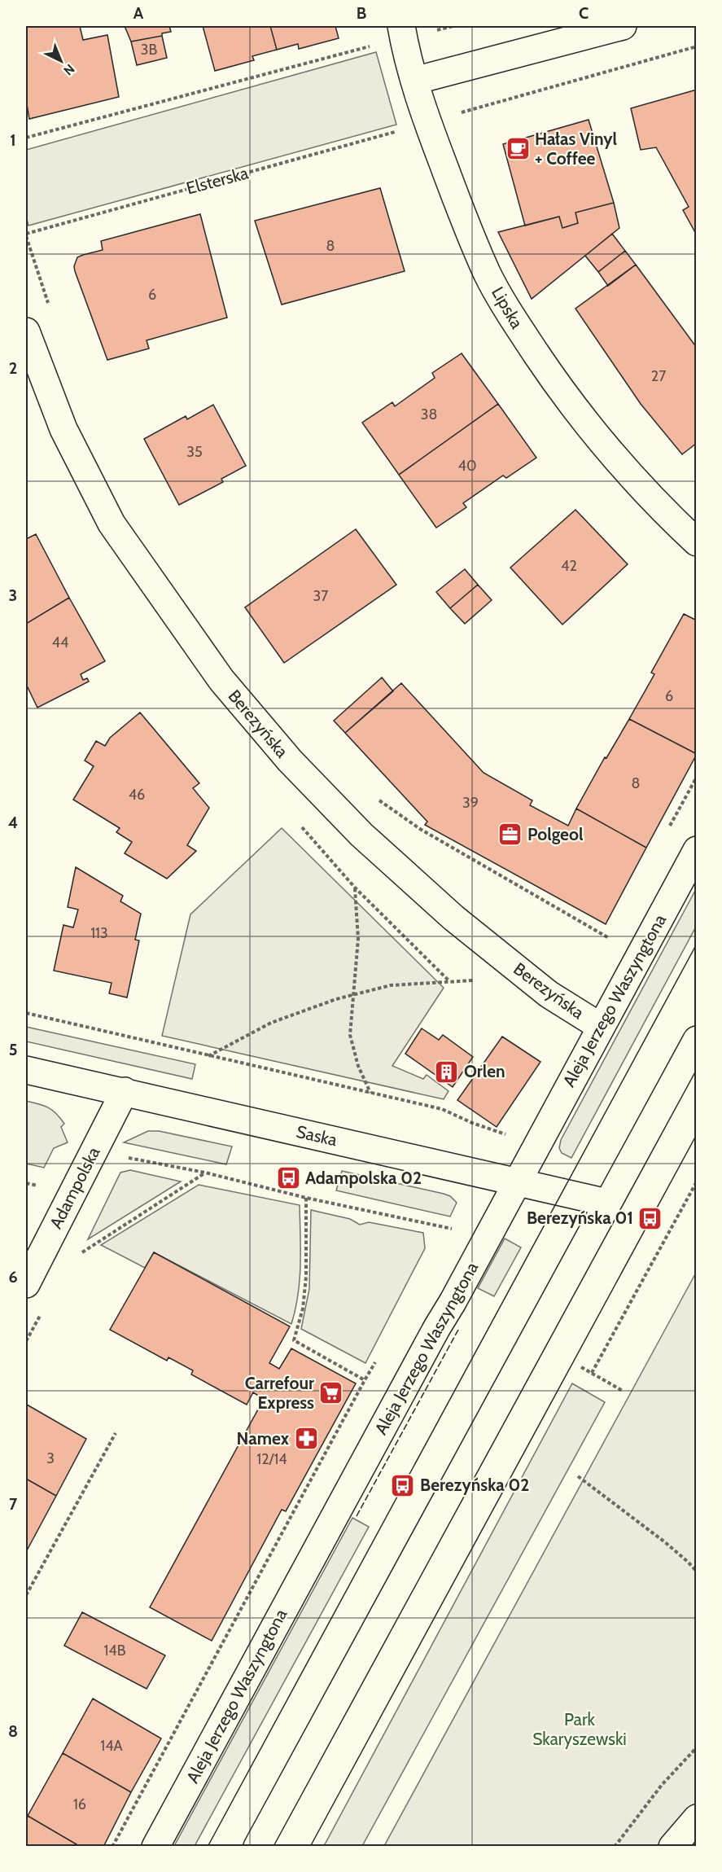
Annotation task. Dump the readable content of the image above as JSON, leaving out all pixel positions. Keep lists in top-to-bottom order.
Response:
{
  "streets": {
    "street": [
      "Lipska",
      "Berezyńska",
      "Aleja Jerzego Waszyngtona",
      "Saska",
      "Adampolska"
    ],
    "path": ["Elsterska"]
  },
  "crossings": [
    ["Elsterska", "Lipska"],
    ["Berezyńska", "Aleja Jerzego Waszyngtona"],
    ["Aleja Jerzego Waszyngtona", "Saska"],
    ["Saska", "Adampolska"]
  ],
  "parks": ["Park Skaryszewski"],
  "places": {
    "cafe": ["Hałas Vinyl + Coffee"],
    "office": ["Polgeol"],
    "building": ["Orlen"],
    "bus stop": ["Adampolska 02", "Berezyńska 01", "Berezyńska 02"],
    "supermarket": ["Carrefour Express"],
    "pharmacy": ["Namex"]
  },
  "house_numbers": [
    "3B",
    "8",
    "6",
    "27",
    "38",
    "35",
    "40",
    "42",
    "37",
    "44",
    "6",
    "8",
    "46",
    "39",
    "113",
    "3",
    "12/14",
    "14B",
    "14A",
    "16"
  ],
  "north": "bottom right",
  "grid": {
    "columns": ["A", "B", "C"],
    "rows": [
      "1",
      "2",
      "3",
      "4",
      "5",
      "6",
      "7",
      "8"
    ]
  }
}
